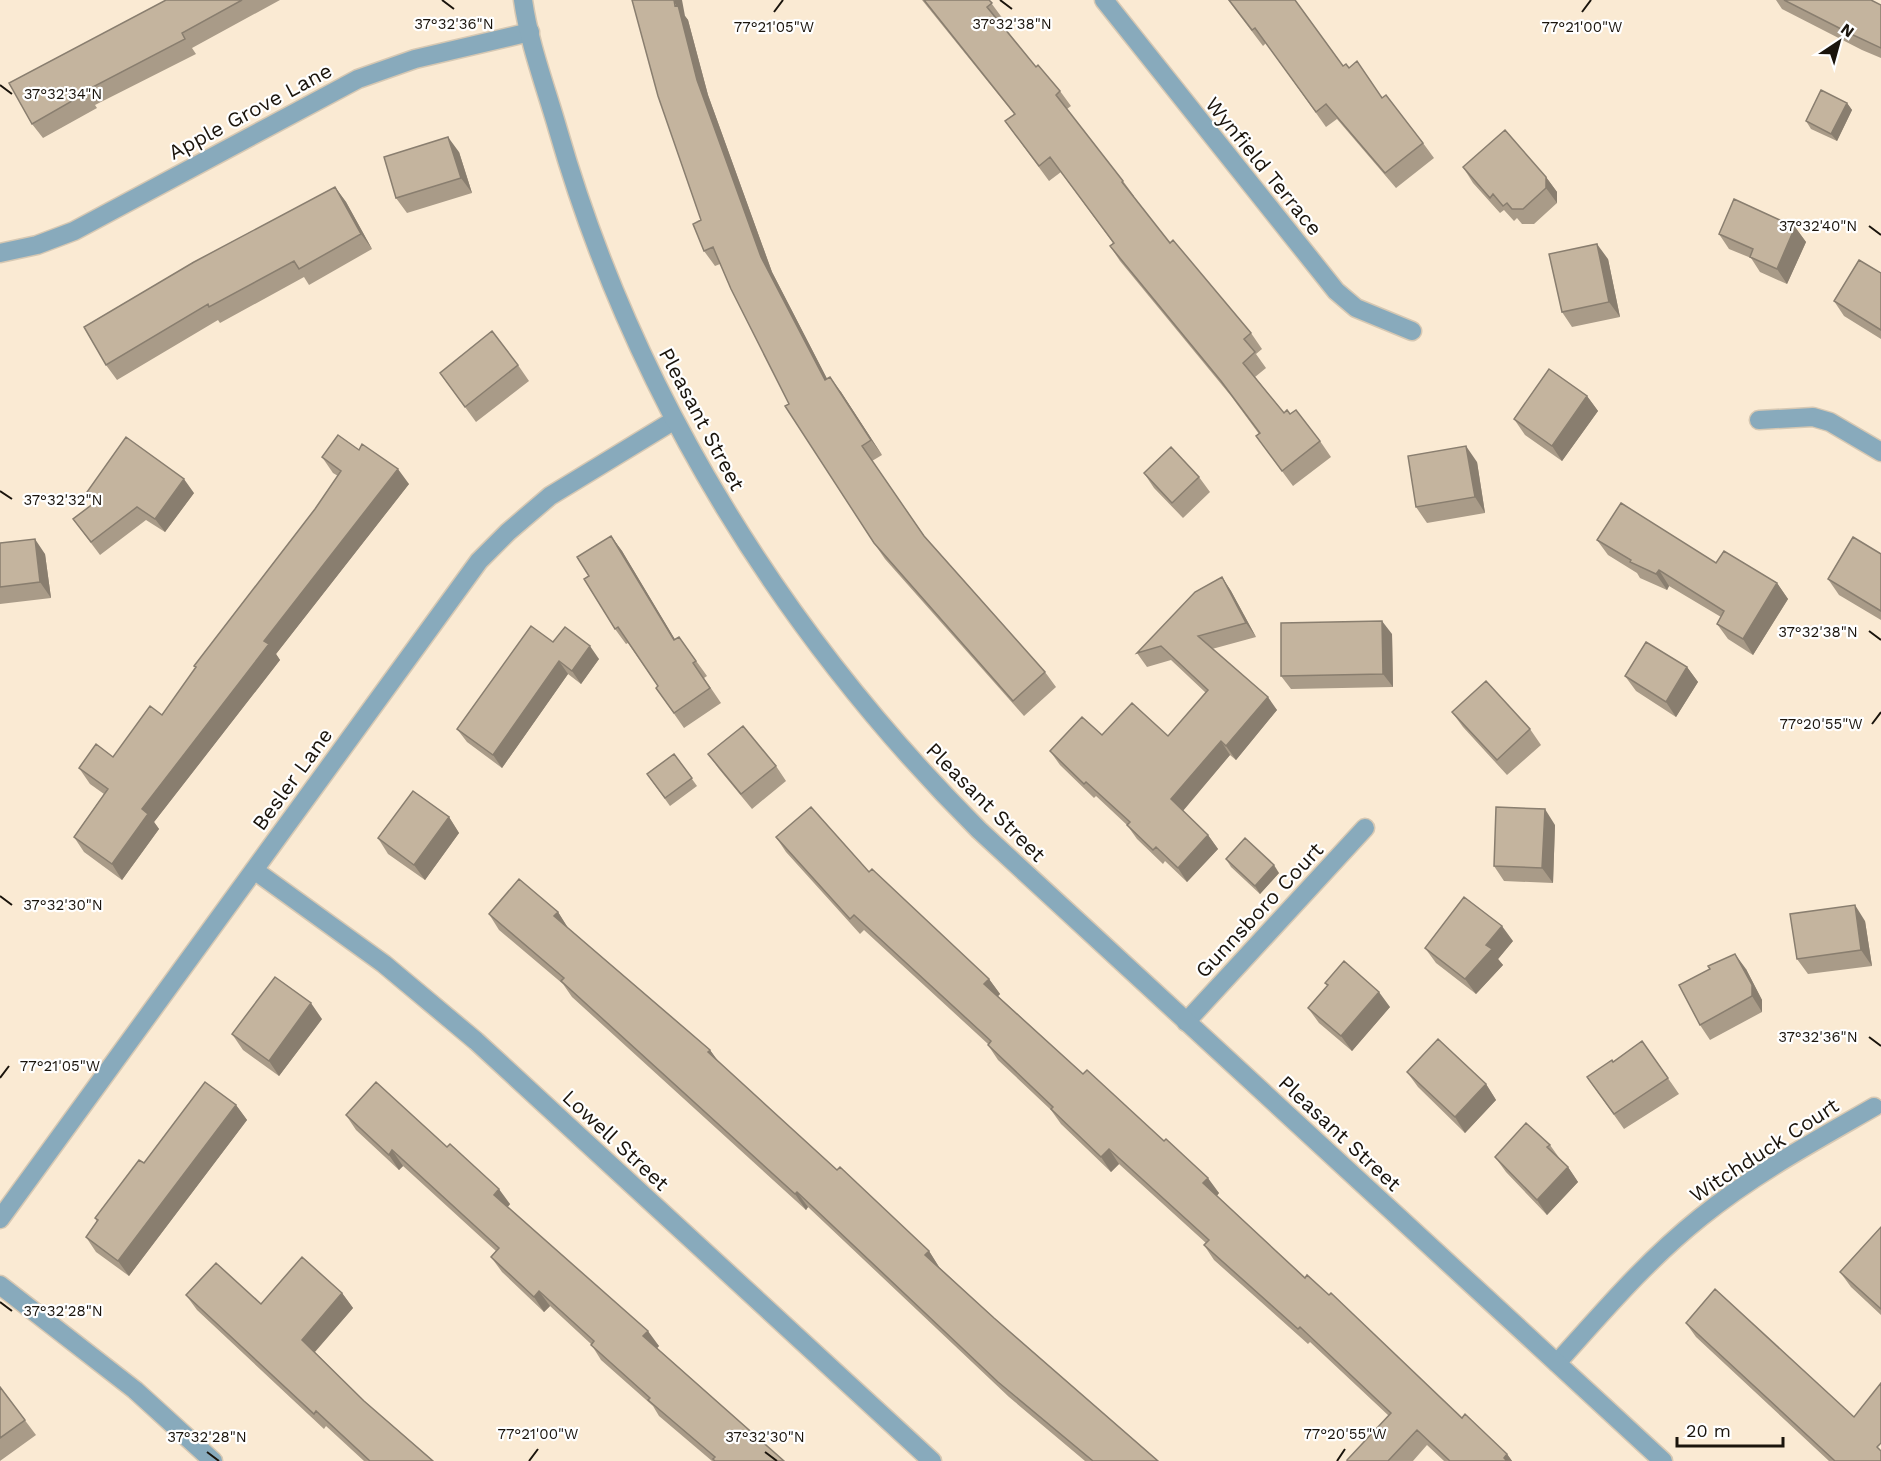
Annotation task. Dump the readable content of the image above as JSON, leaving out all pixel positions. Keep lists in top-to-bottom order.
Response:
{
  "streets": {
    "street": [
      "Apple Grove Lane",
      "Wynfield Terrace",
      "Pleasant Street",
      "Besler Lane",
      "Gunnsboro Court",
      "Lowell Street",
      "Witchduck Court"
    ]
  },
  "crossings": [
    ["Apple Grove Lane", "Pleasant Street"],
    ["Pleasant Street", "Besler Lane"],
    ["Pleasant Street", "Gunnsboro Court"],
    ["Pleasant Street", "Witchduck Court"],
    ["Besler Lane", "Lowell Street"]
  ],
  "scale_bar": "20 m",
  "north": "top right",
  "coordinates": [
    "37°32'36\"N",
    "37°32'38\"N",
    "77°21'00\"W",
    "77°21'05\"W",
    "37°32'34\"N",
    "37°32'40\"N",
    "37°32'32\"N",
    "77°20'55\"W",
    "37°32'30\"N",
    "37°32'28\"N"
  ]
}
